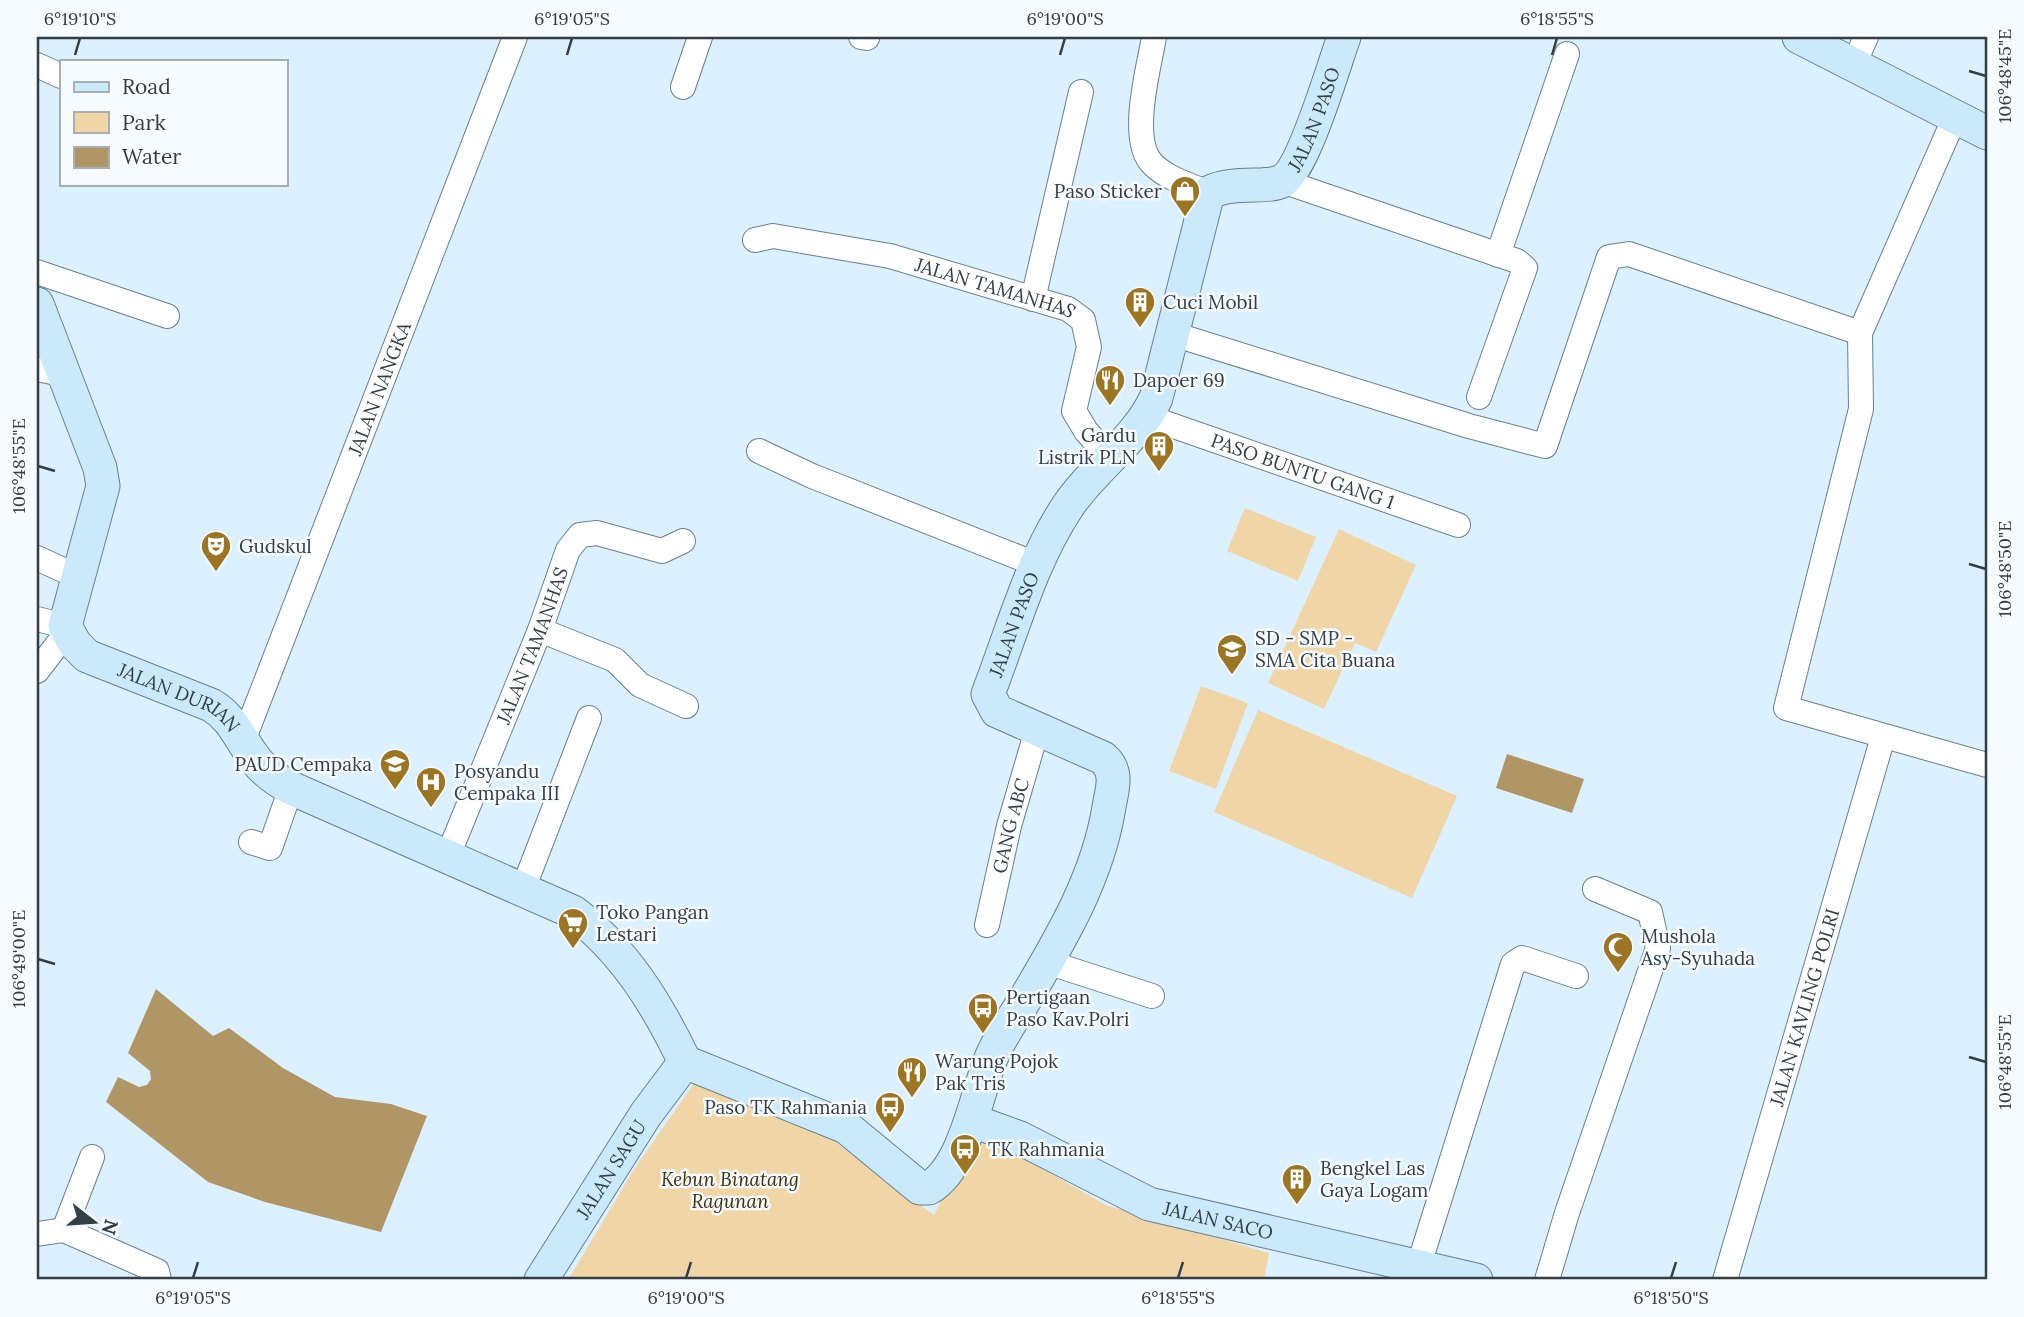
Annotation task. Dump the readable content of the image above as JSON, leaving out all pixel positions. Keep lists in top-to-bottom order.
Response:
{
  "streets": {
    "main road": [
      "JALAN PASO",
      "JALAN DURIAN",
      "JALAN SAGU",
      "JALAN SACO"
    ],
    "street": [
      "JALAN TAMANHAS",
      "JALAN NANGKA",
      "PASO BUNTU GANG 1",
      "GANG ABC",
      "JALAN KAVLING POLRI"
    ]
  },
  "crossings": [
    ["JALAN PASO", "JALAN TAMANHAS"],
    ["JALAN PASO", "PASO BUNTU GANG 1"],
    ["JALAN PASO", "JALAN DURIAN"],
    ["JALAN PASO", "GANG ABC"],
    ["JALAN PASO", "JALAN SAGU"],
    ["JALAN PASO", "JALAN SACO"],
    ["JALAN TAMANHAS", "JALAN DURIAN"],
    ["JALAN NANGKA", "JALAN DURIAN"],
    ["JALAN DURIAN", "JALAN SAGU"]
  ],
  "parks": ["Kebun Binatang Ragunan"],
  "places": {
    "shop": ["Paso Sticker"],
    "building": ["Cuci Mobil", "Gardu Listrik PLN", "Bengkel Las Gaya Logam"],
    "restaurant": ["Dapoer 69", "Warung Pojok Pak Tris"],
    "theatre": ["Gudskul"],
    "school or university": ["SD - SMP - SMA Cita Buana", "PAUD Cempaka"],
    "hospital": ["Posyandu Cempaka III"],
    "supermarket": ["Toko Pangan Lestari"],
    "mosque": ["Mushola Asy-Syuhada"],
    "bus stop": ["Pertigaan Paso Kav.Polri", "Paso TK Rahmania", "TK Rahmania"]
  },
  "legend": ["Road", "Park", "Water"],
  "north": "right",
  "coordinates": [
    "6°19'10\"S",
    "6°19'05\"S",
    "6°19'00\"S",
    "6°18'55\"S",
    "106°48'45\"E",
    "106°48'55\"E",
    "106°48'50\"E",
    "106°49'00\"E",
    "6°18'50\"S"
  ]
}
